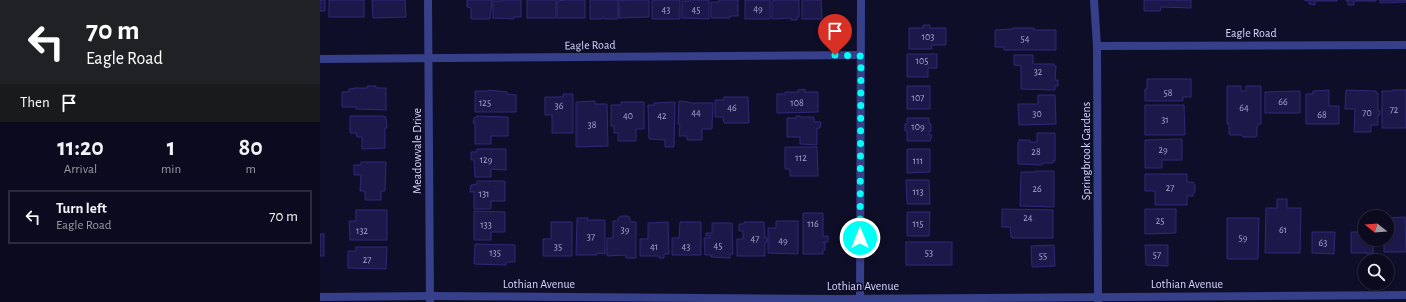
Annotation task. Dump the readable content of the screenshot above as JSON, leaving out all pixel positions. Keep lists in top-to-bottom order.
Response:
{
  "streets": {
    "street": [
      "Eagle Road",
      "Meadowvale Drive",
      "Springbrook Gardens",
      "Lothian Avenue"
    ]
  },
  "crossings": [
    ["Eagle Road", "Meadowvale Drive"],
    ["Eagle Road", "Springbrook Gardens"],
    ["Meadowvale Drive", "Lothian Avenue"],
    ["Springbrook Gardens", "Lothian Avenue"]
  ],
  "house_numbers": [
    "49",
    "43",
    "45",
    "103",
    "54",
    "105",
    "32",
    "58",
    "107",
    "66",
    "125",
    "108",
    "36",
    "46",
    "64",
    "72",
    "44",
    "70",
    "30",
    "68",
    "40",
    "42",
    "31",
    "38",
    "109",
    "29",
    "28",
    "112",
    "129",
    "111",
    "27",
    "26",
    "113",
    "131",
    "24",
    "25",
    "116",
    "115",
    "133",
    "39",
    "61",
    "132",
    "37",
    "59",
    "47",
    "49",
    "63",
    "45",
    "35",
    "41",
    "43",
    "135",
    "53",
    "57",
    "55",
    "27"
  ],
  "north": "left",
  "page": {
    "turn": ["70 m", "Eagle Road"],
    "then": "Then",
    "eta": [
      "11:20",
      "Arrival",
      "1",
      "min",
      "80",
      "m"
    ],
    "list": [
      {
        "name": "Turn left",
        "note": "Eagle Road",
        "value": "70 m"
      }
    ]
  }
}
